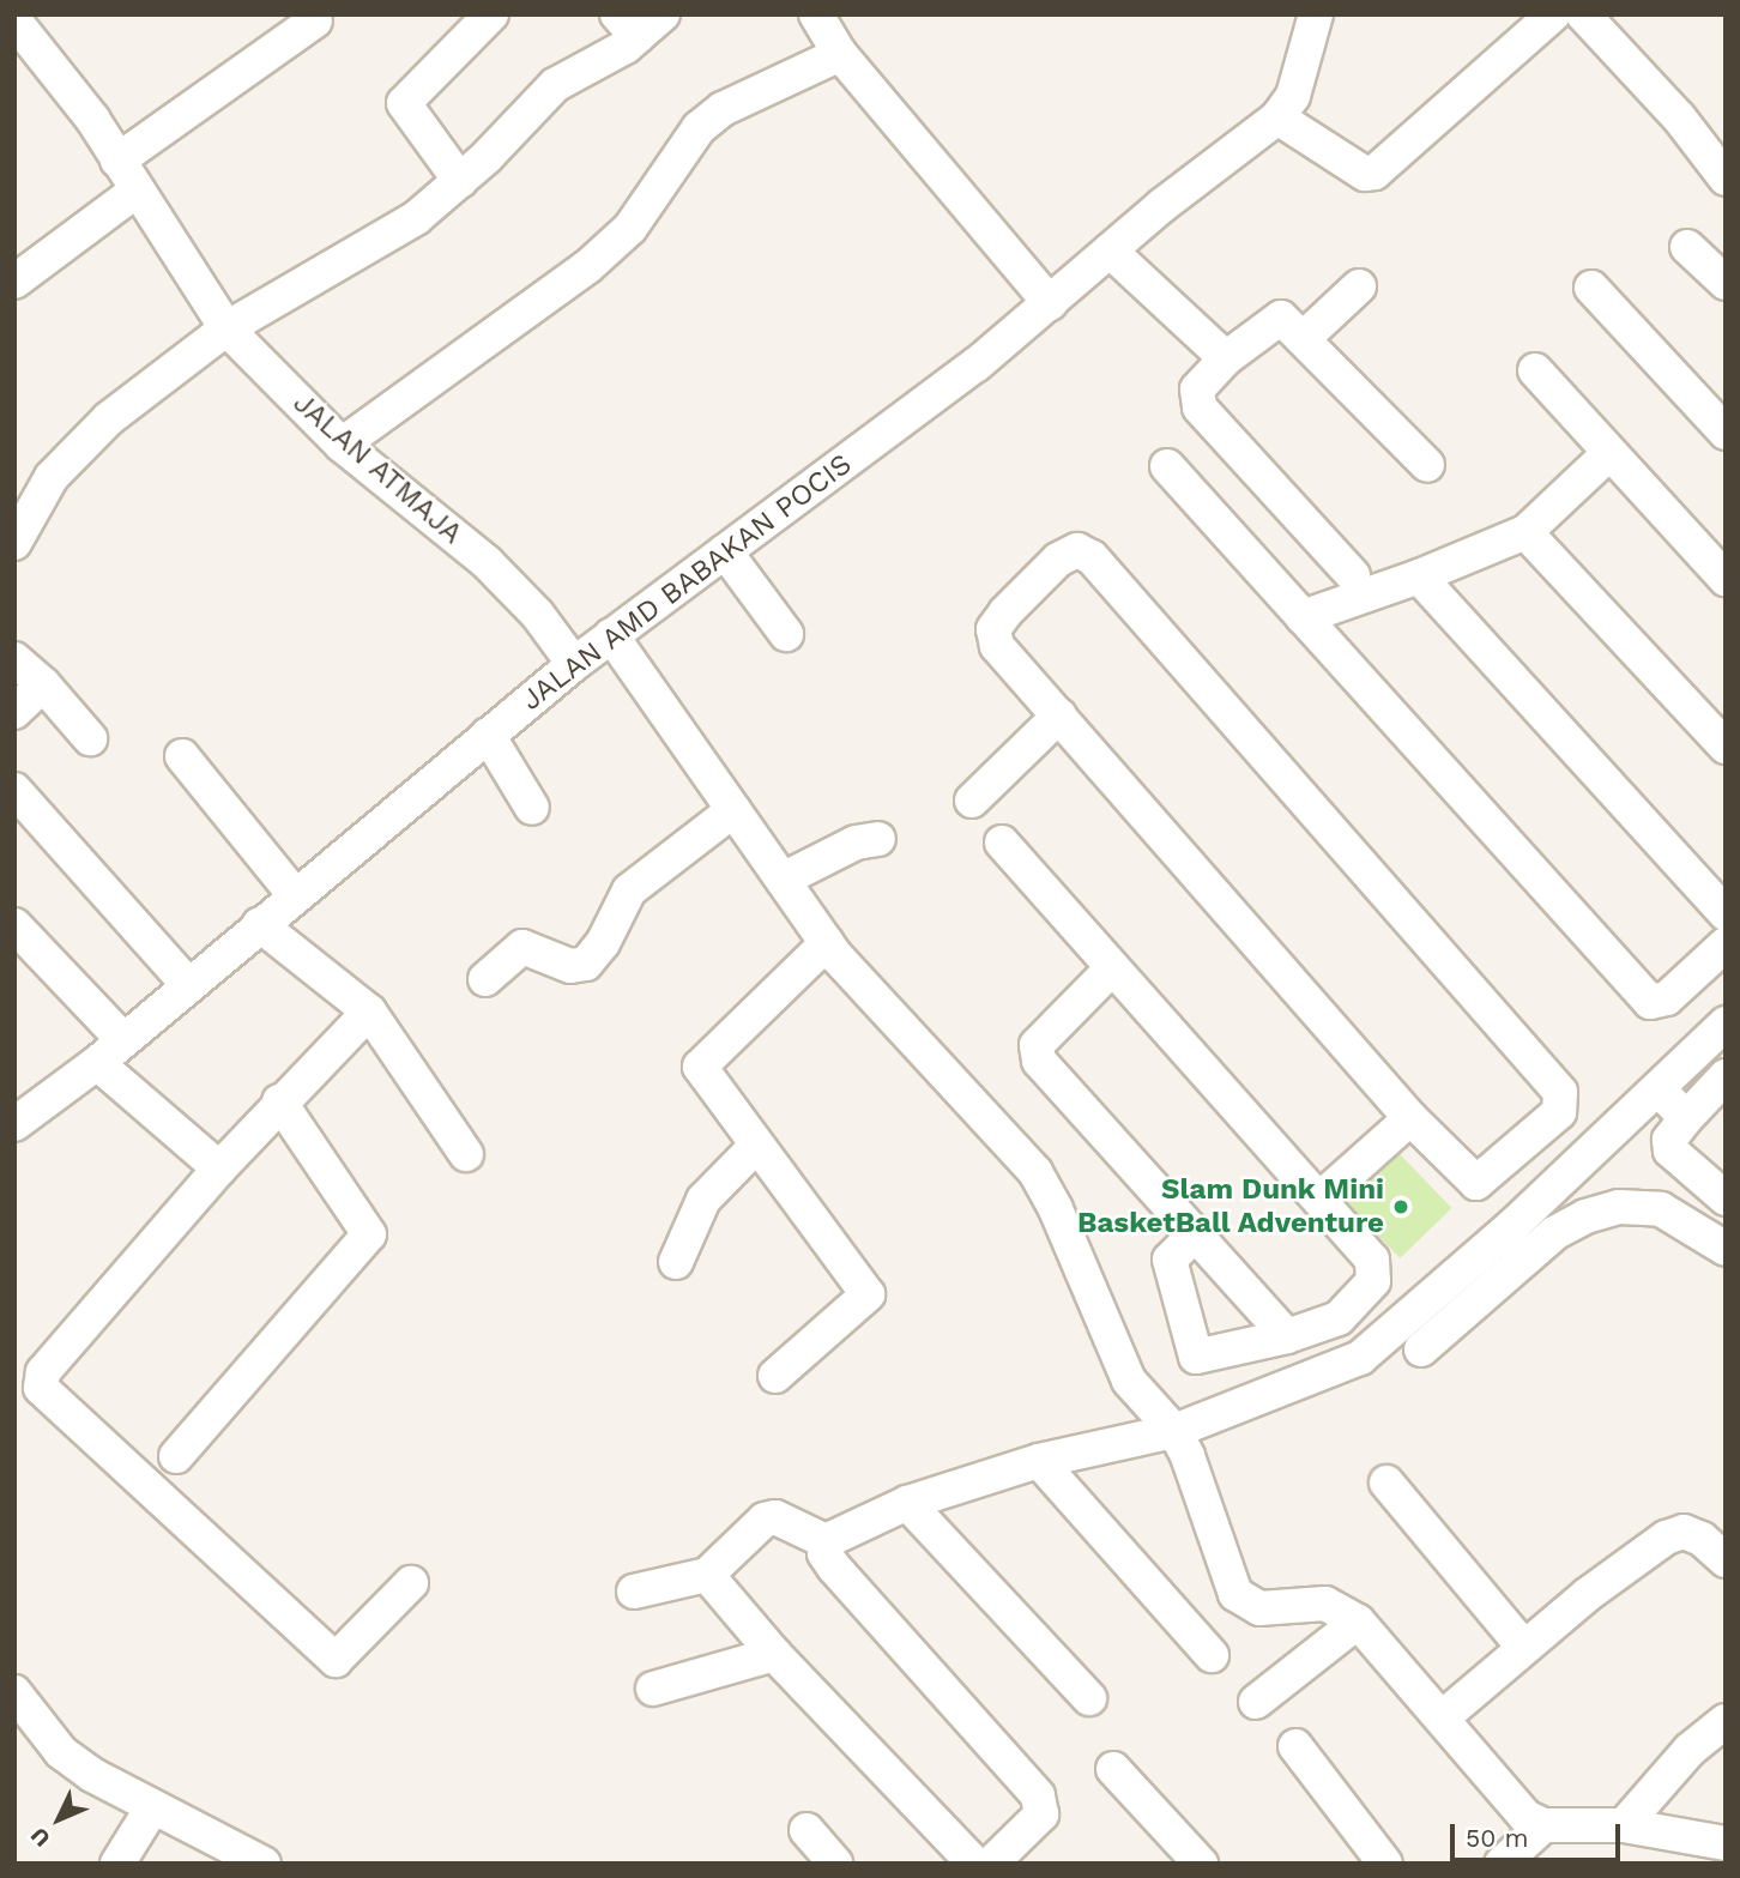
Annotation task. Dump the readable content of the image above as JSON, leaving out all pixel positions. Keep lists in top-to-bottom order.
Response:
{
  "streets": {
    "street": ["JALAN ATMAJA", "JALAN AMD BABAKAN POCIS"]
  },
  "crossings": [
    ["JALAN ATMAJA", "JALAN AMD BABAKAN POCIS"]
  ],
  "places": ["Slam Dunk Mini BasketBall Adventure"],
  "scale_bar": "50 m",
  "north": "bottom left"
}
